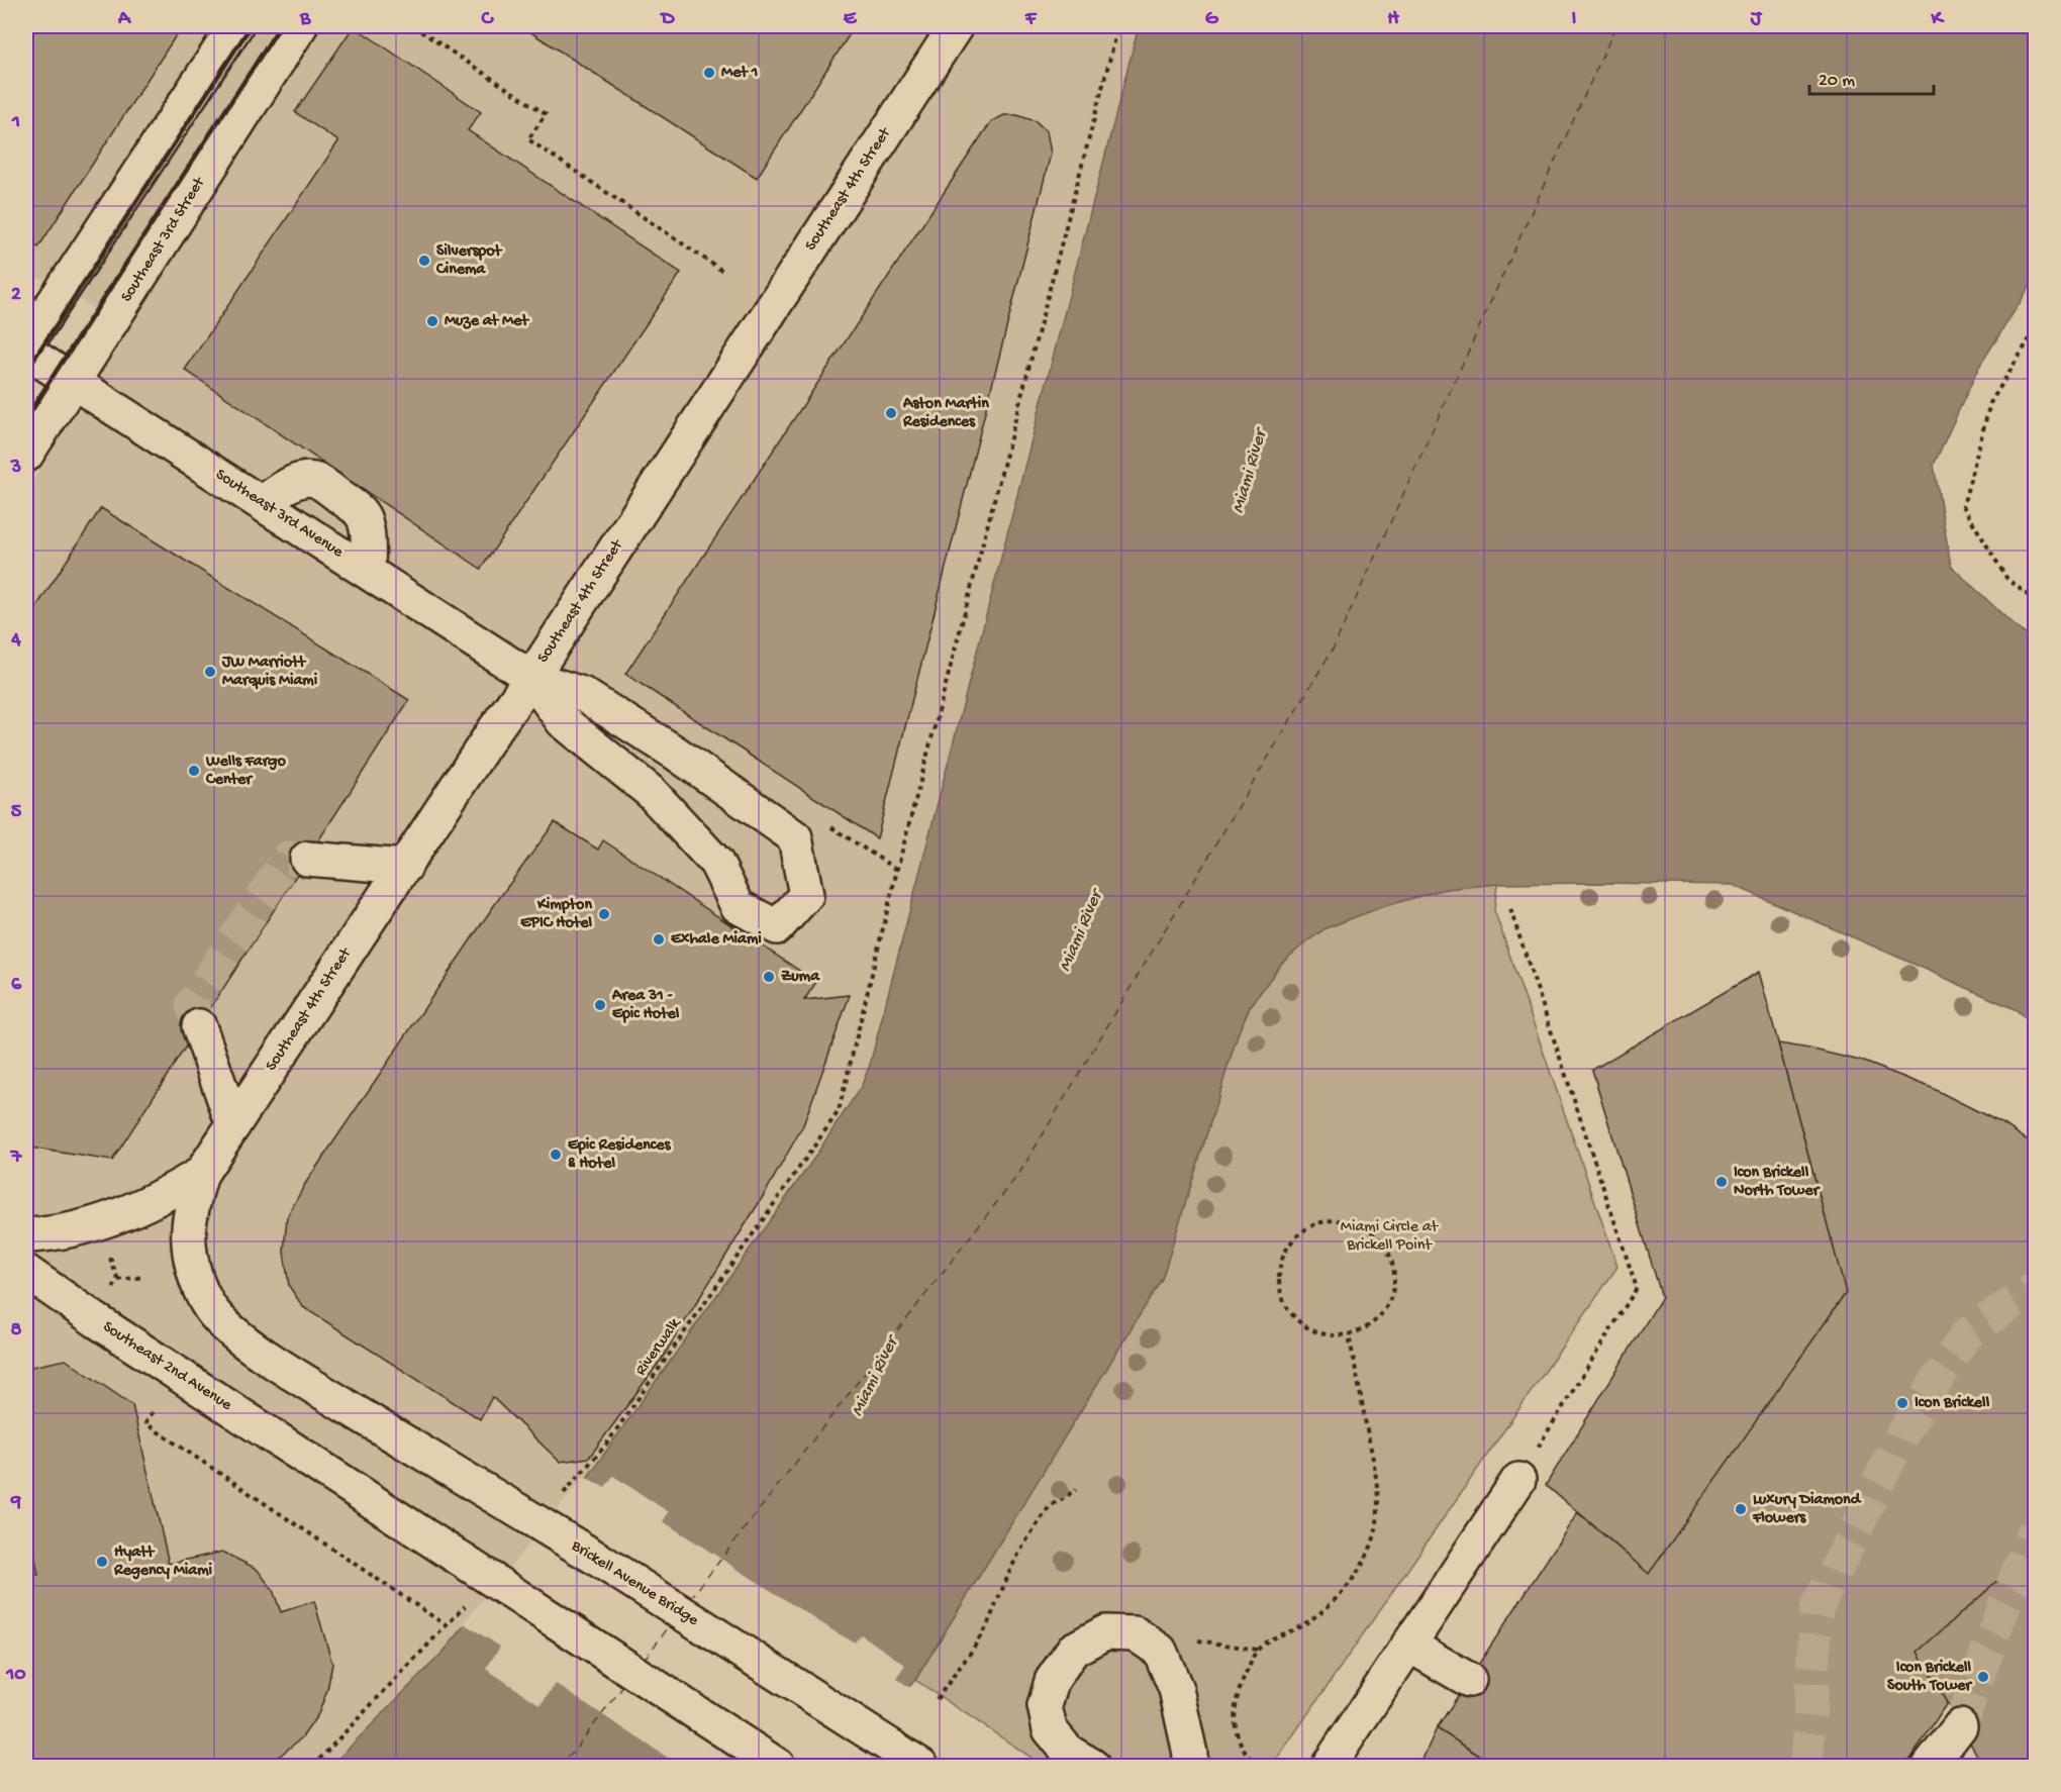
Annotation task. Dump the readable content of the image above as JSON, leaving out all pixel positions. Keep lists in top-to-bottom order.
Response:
{
  "streets": {
    "main road": [
      "Southeast 4th Street",
      "Southeast 3rd Street",
      "Southeast 3rd Avenue",
      "Southeast 2nd Avenue",
      "Brickell Avenue Bridge"
    ],
    "path": ["Riverwalk"]
  },
  "crossings": [
    ["Southeast 4th Street", "Southeast 3rd Avenue"],
    ["Southeast 4th Street", "Brickell Avenue Bridge"],
    ["Southeast 3rd Street", "Southeast 3rd Avenue"]
  ],
  "water": ["Miami River"],
  "parks": ["Miami Circle at Brickell Point"],
  "places": [
    "Met 1",
    "Silverspot Cinema",
    "Muze at Met",
    "Aston Martin Residences",
    "JW Marriott Marquis Miami",
    "Wells Fargo Center",
    "Kimpton EPIC Hotel",
    "Exhale Miami",
    "Zuma",
    "Area 31 - Epic Hotel",
    "Epic Residences & Hotel",
    "Icon Brickell North Tower",
    "Icon Brickell",
    "Luxury Diamond Flowers",
    "Hyatt Regency Miami",
    "Icon Brickell South Tower"
  ],
  "scale_bar": "20 m",
  "grid": {
    "columns": [
      "A",
      "B",
      "C",
      "D",
      "E",
      "F",
      "G",
      "H",
      "I",
      "J",
      "K"
    ],
    "rows": [
      "1",
      "2",
      "3",
      "4",
      "5",
      "6",
      "7",
      "8",
      "9",
      "10"
    ]
  }
}
